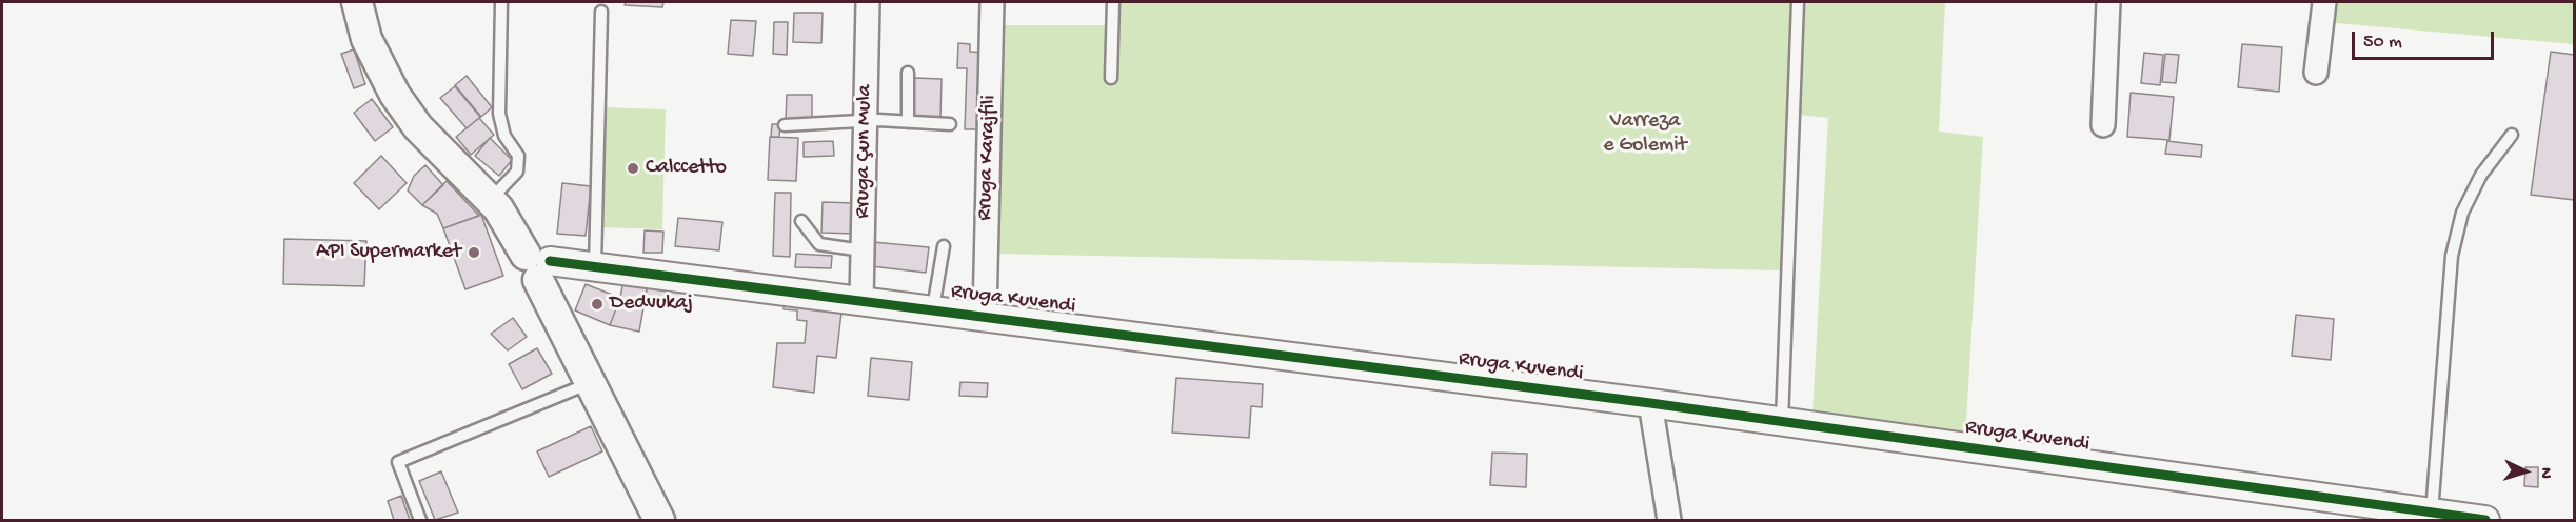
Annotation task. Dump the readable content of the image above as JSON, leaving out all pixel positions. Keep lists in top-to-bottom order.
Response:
{
  "streets": {
    "street": ["Rruga Çun Mula", "Rruga Karajfili", "Rruga Kuvendi"]
  },
  "crossings": [
    ["Rruga Çun Mula", "Rruga Kuvendi"],
    ["Rruga Karajfili", "Rruga Kuvendi"]
  ],
  "parks": ["Varreza e Golemit"],
  "places": ["Calccetto", "API Supermarket", "Dedvukaj"],
  "scale_bar": "50 m",
  "north": "right"
}
